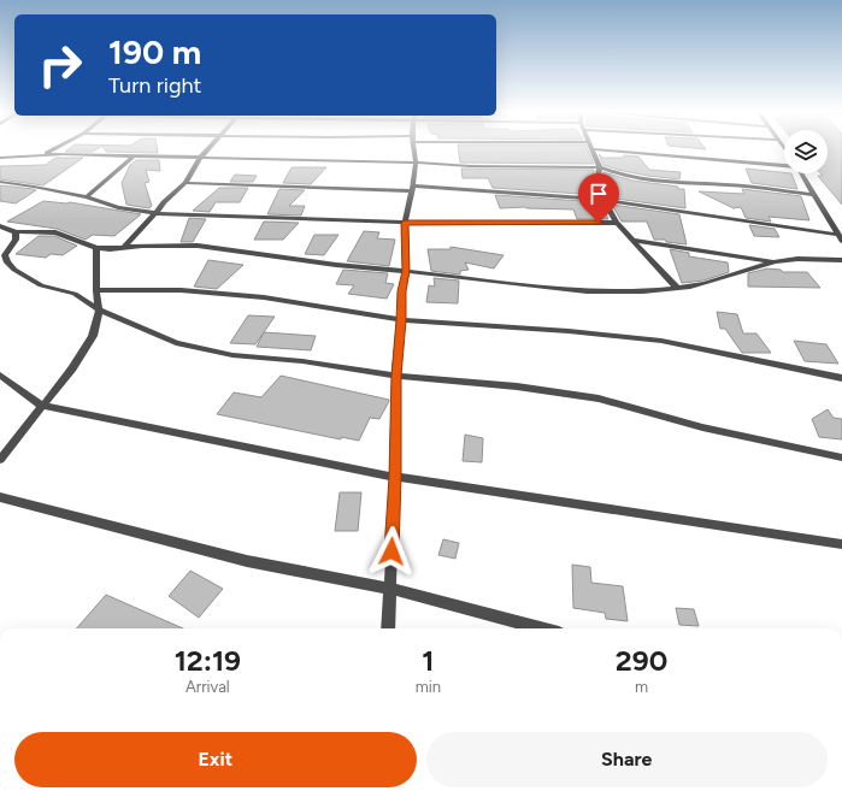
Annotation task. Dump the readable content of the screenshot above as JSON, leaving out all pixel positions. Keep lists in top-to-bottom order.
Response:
{
  "page": {
    "turn": ["190 m", "Turn right"],
    "eta": [
      "12:19",
      "Arrival",
      "1",
      "min",
      "290",
      "m"
    ],
    "buttons": ["Exit", "Share"]
  }
}
